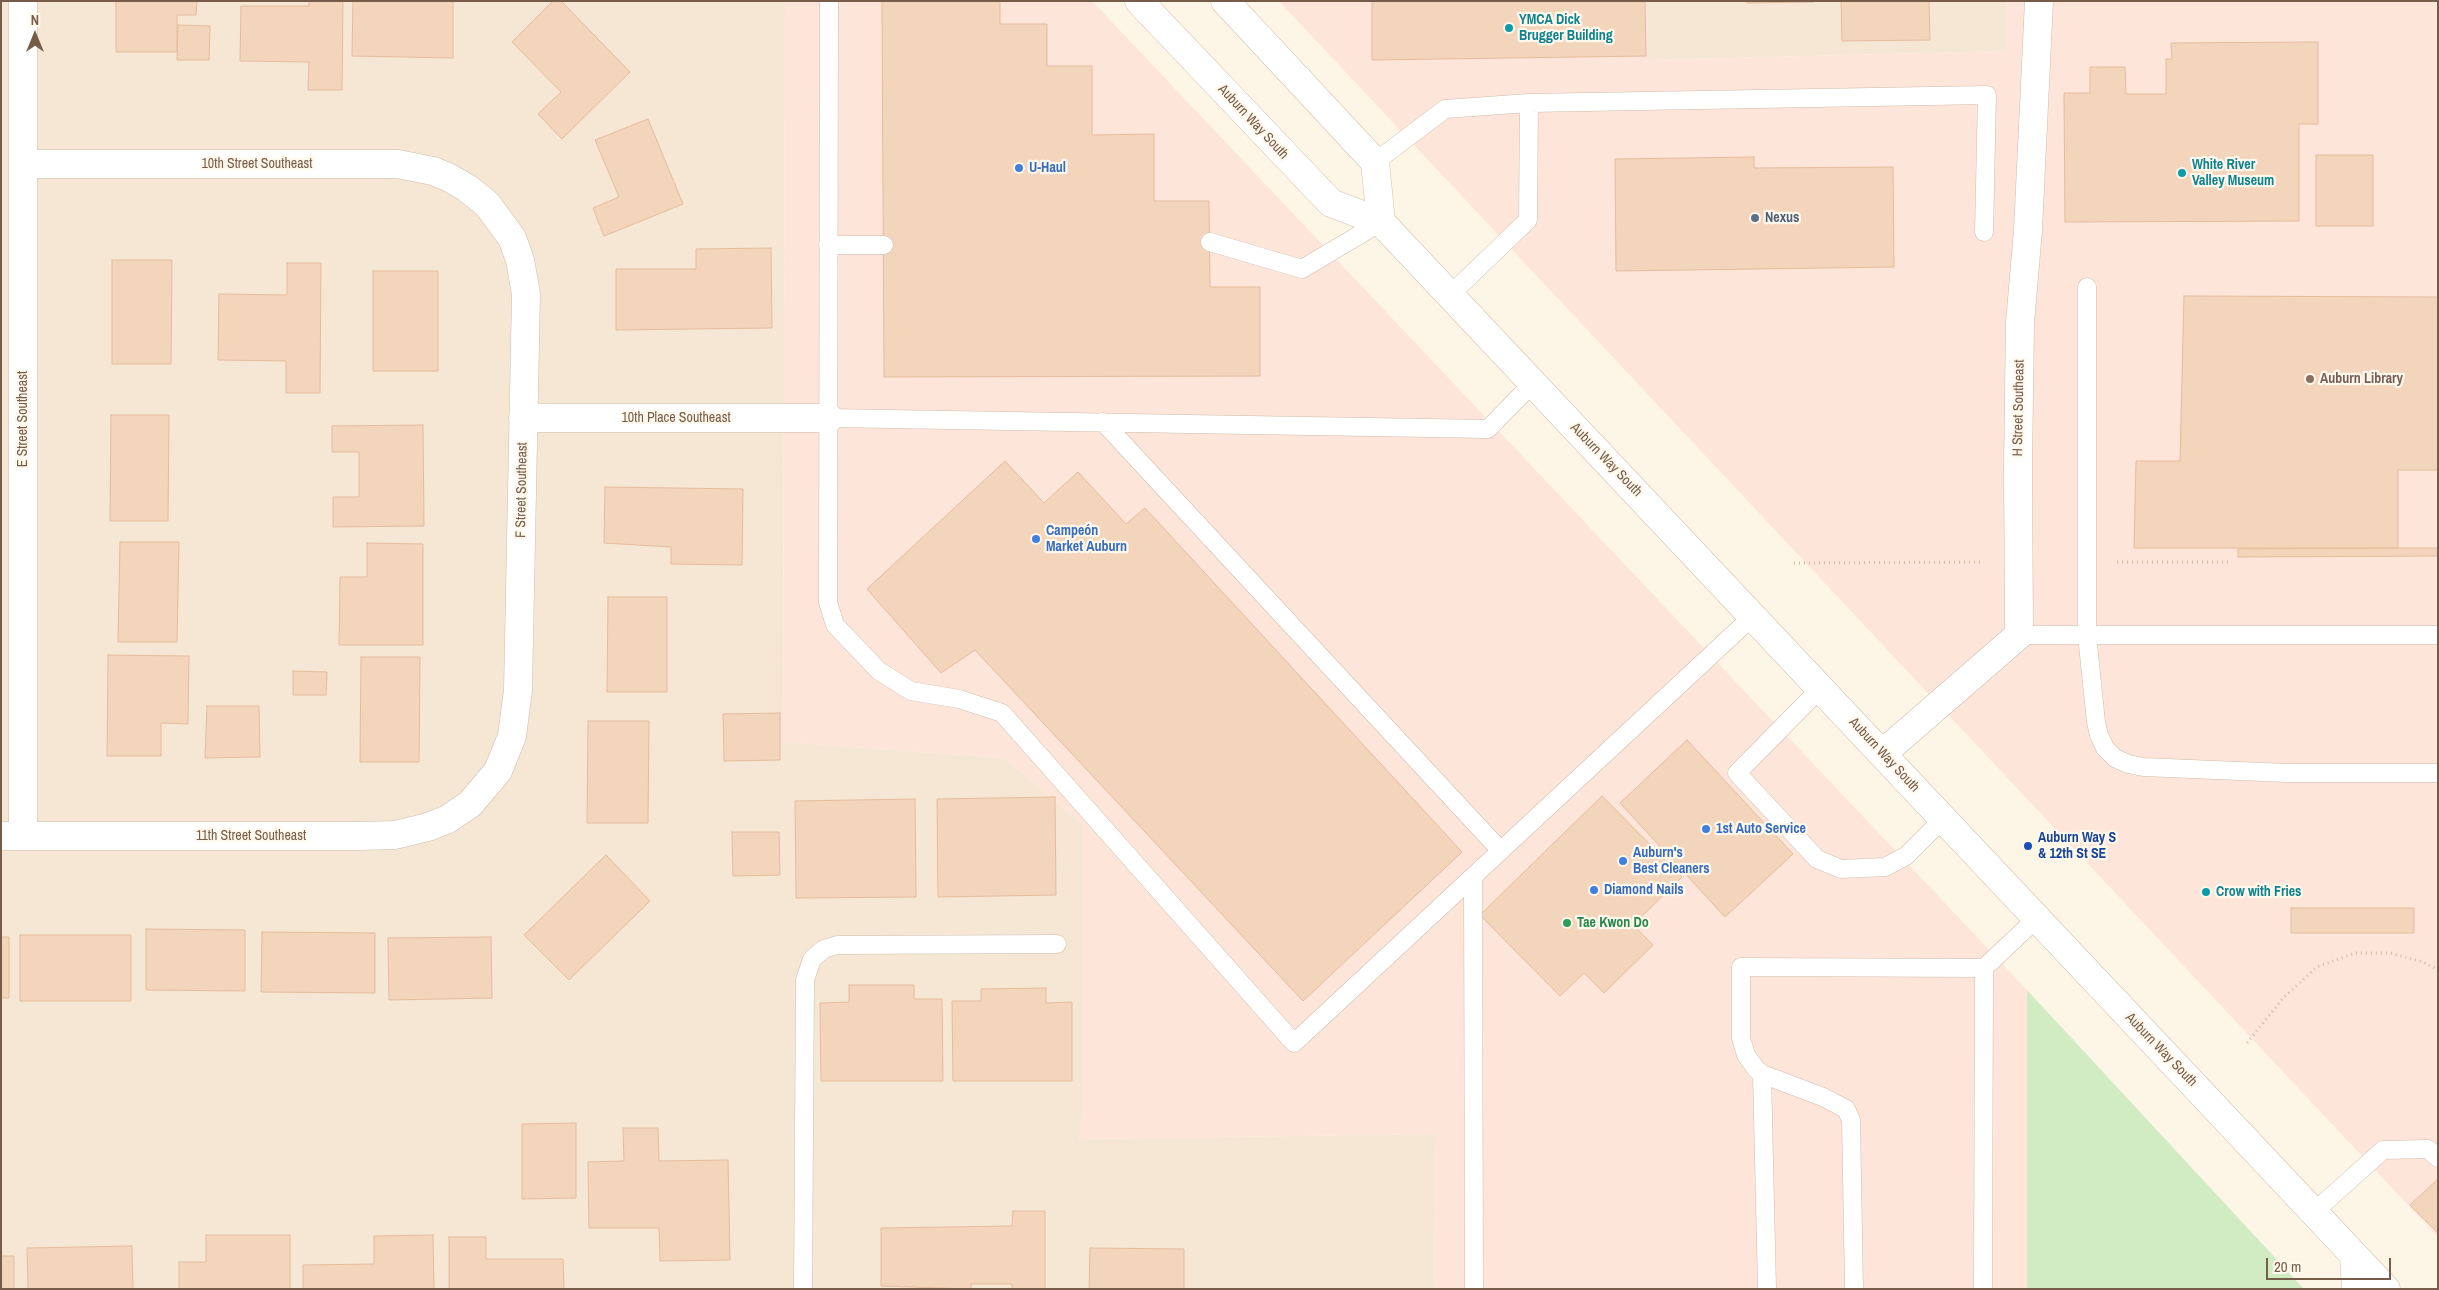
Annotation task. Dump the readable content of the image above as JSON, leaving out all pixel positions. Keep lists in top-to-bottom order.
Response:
{
  "streets": {
    "street": [
      "Auburn Way South",
      "10th Street Southeast",
      "H Street Southeast",
      "10th Place Southeast",
      "E Street Southeast",
      "F Street Southeast",
      "11th Street Southeast"
    ]
  },
  "crossings": [
    ["10th Street Southeast", "E Street Southeast"],
    ["10th Street Southeast", "F Street Southeast"],
    ["10th Place Southeast", "F Street Southeast"],
    ["E Street Southeast", "11th Street Southeast"],
    ["F Street Southeast", "11th Street Southeast"]
  ],
  "places": [
    "YMCA Dick Brugger Building",
    "U-Haul",
    "White River Valley Museum",
    "Nexus",
    "Auburn Library",
    "Campeón Market Auburn",
    "1st Auto Service",
    "Auburn Way S & 12th St SE",
    "Auburn's Best Cleaners",
    "Diamond Nails",
    "Crow with Fries",
    "Tae Kwon Do"
  ],
  "scale_bar": "20 m",
  "north": "top"
}
